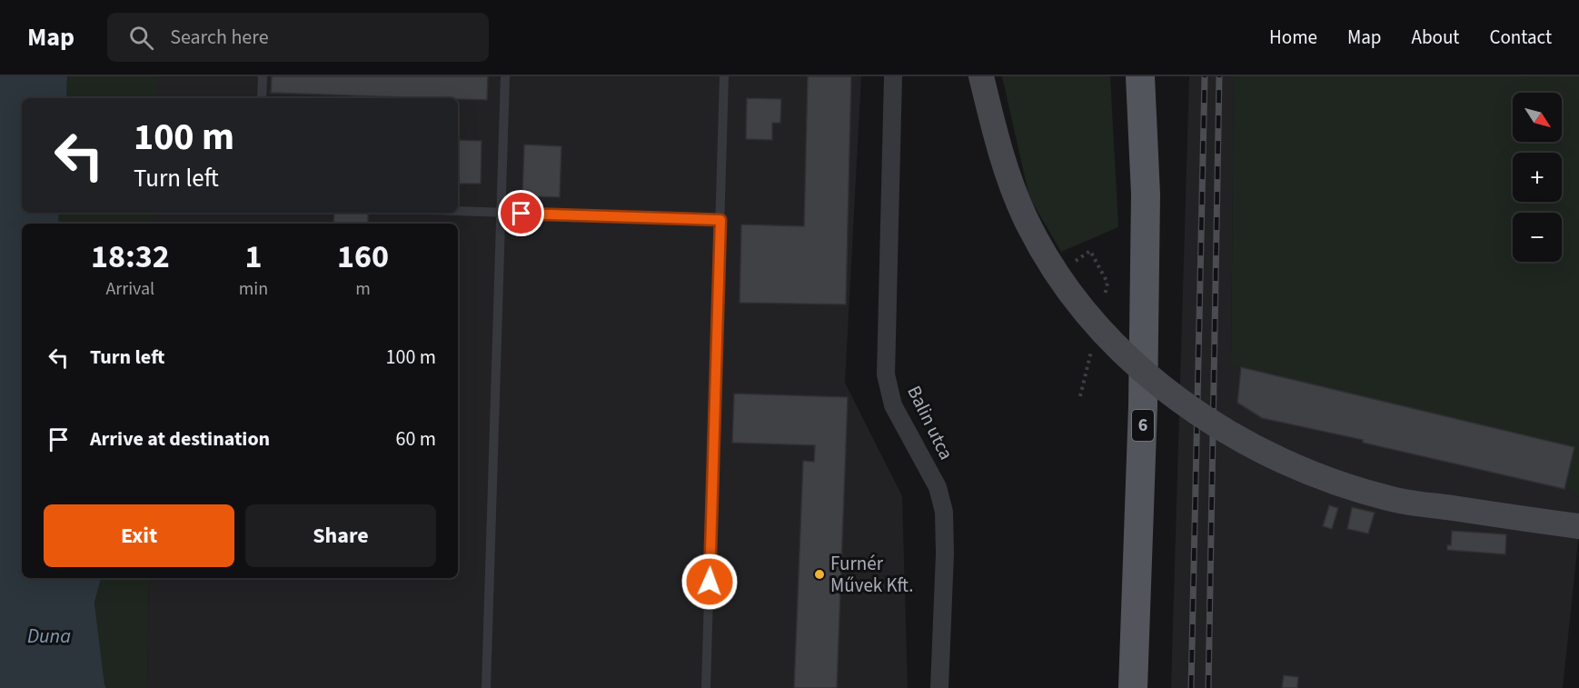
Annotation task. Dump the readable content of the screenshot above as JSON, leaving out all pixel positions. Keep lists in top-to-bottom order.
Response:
{
  "streets": {
    "main road": ["6"],
    "street": ["Balin utca"]
  },
  "water": ["Duna"],
  "places": ["Furnér Művek Kft."],
  "north": "bottom right",
  "page": {
    "header": "Map",
    "search": "Search here",
    "nav": [
      "Home",
      "Map",
      "About",
      "Contact"
    ],
    "map_buttons": ["+", "−"],
    "turn": ["100 m", "Turn left"],
    "eta": [
      "18:32",
      "Arrival",
      "1",
      "min",
      "160",
      "m"
    ],
    "list": [
      {
        "name": "Turn left",
        "value": "100 m"
      },
      {
        "name": "Arrive at destination",
        "value": "60 m"
      }
    ],
    "buttons": ["Exit", "Share"]
  }
}
